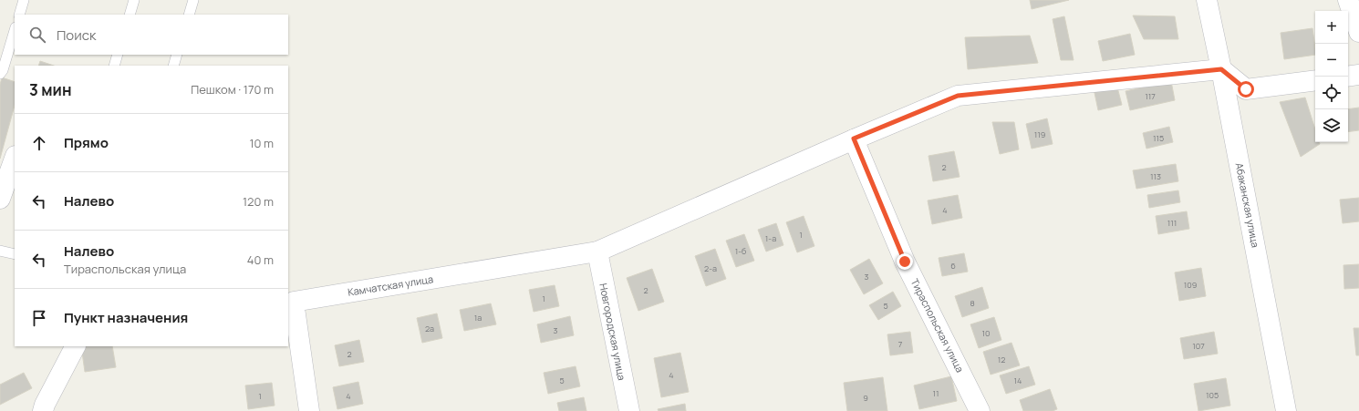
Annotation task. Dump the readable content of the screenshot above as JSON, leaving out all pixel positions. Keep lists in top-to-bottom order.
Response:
{
  "streets": {
    "street": [
      "Абаканская улица",
      "Камчатская улица",
      "Тираспольская улица",
      "Новгородская улица"
    ]
  },
  "crossings": [
    ["Абаканская улица", "Камчатская улица"],
    ["Камчатская улица", "Тираспольская улица"],
    ["Камчатская улица", "Новгородская улица"]
  ],
  "house_numbers": [
    "117",
    "119",
    "115",
    "2",
    "113",
    "4",
    "111",
    "1",
    "1-a",
    "1-б",
    "6",
    "2-a",
    "3",
    "109",
    "2",
    "1",
    "8",
    "5",
    "1a",
    "2a",
    "3",
    "10",
    "7",
    "107",
    "2",
    "12",
    "4",
    "5",
    "14",
    "11",
    "105",
    "1",
    "4",
    "9"
  ],
  "page": {
    "map_buttons": ["+", "−"],
    "search": "Поиск",
    "heading": ["3 мин", "Пешком · 170 m"],
    "list": [
      ["Прямо", "10 m"],
      ["Налево", "120 m"],
      ["Налево", "Тираспольская улица", "40 m"],
      "Пункт назначения"
    ]
  }
}
